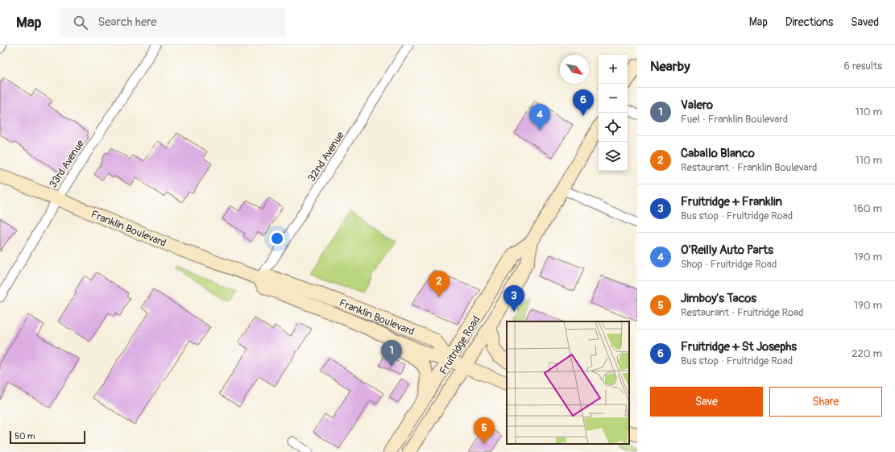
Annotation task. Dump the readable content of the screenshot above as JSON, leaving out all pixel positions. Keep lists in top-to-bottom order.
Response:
{
  "streets": {
    "main road": ["Franklin Boulevard", "Fruitridge Road"],
    "street": ["32nd Avenue", "33rd Avenue"]
  },
  "crossings": [
    ["32nd Avenue", "Franklin Boulevard"],
    ["33rd Avenue", "Franklin Boulevard"],
    ["Franklin Boulevard", "Fruitridge Road"]
  ],
  "scale_bar": "50 m",
  "north": "bottom right",
  "page": {
    "header": "Map",
    "search": "Search here",
    "nav": ["Map", "Directions", "Saved"],
    "heading": ["Nearby", "6 results"],
    "map_buttons": ["+", "−"],
    "list": [
      {
        "mark": "1",
        "name": "Valero",
        "note": "Fuel · Franklin Boulevard",
        "value": "110 m"
      },
      {
        "mark": "2",
        "name": "Caballo Blanco",
        "note": "Restaurant · Franklin Boulevard",
        "value": "110 m"
      },
      {
        "mark": "3",
        "name": "Fruitridge + Franklin",
        "note": "Bus stop · Fruitridge Road",
        "value": "160 m"
      },
      {
        "mark": "4",
        "name": "O'Reilly Auto Parts",
        "note": "Shop · Fruitridge Road",
        "value": "190 m"
      },
      {
        "mark": "5",
        "name": "Jimboy's Tacos",
        "note": "Restaurant · Fruitridge Road",
        "value": "190 m"
      },
      {
        "mark": "6",
        "name": "Fruitridge + St Josephs",
        "note": "Bus stop · Fruitridge Road",
        "value": "220 m"
      }
    ],
    "pins": [
      "6",
      "4",
      "2",
      "3",
      "1",
      "5"
    ],
    "buttons": ["Save", "Share"],
    "scale": "50 m"
  }
}
